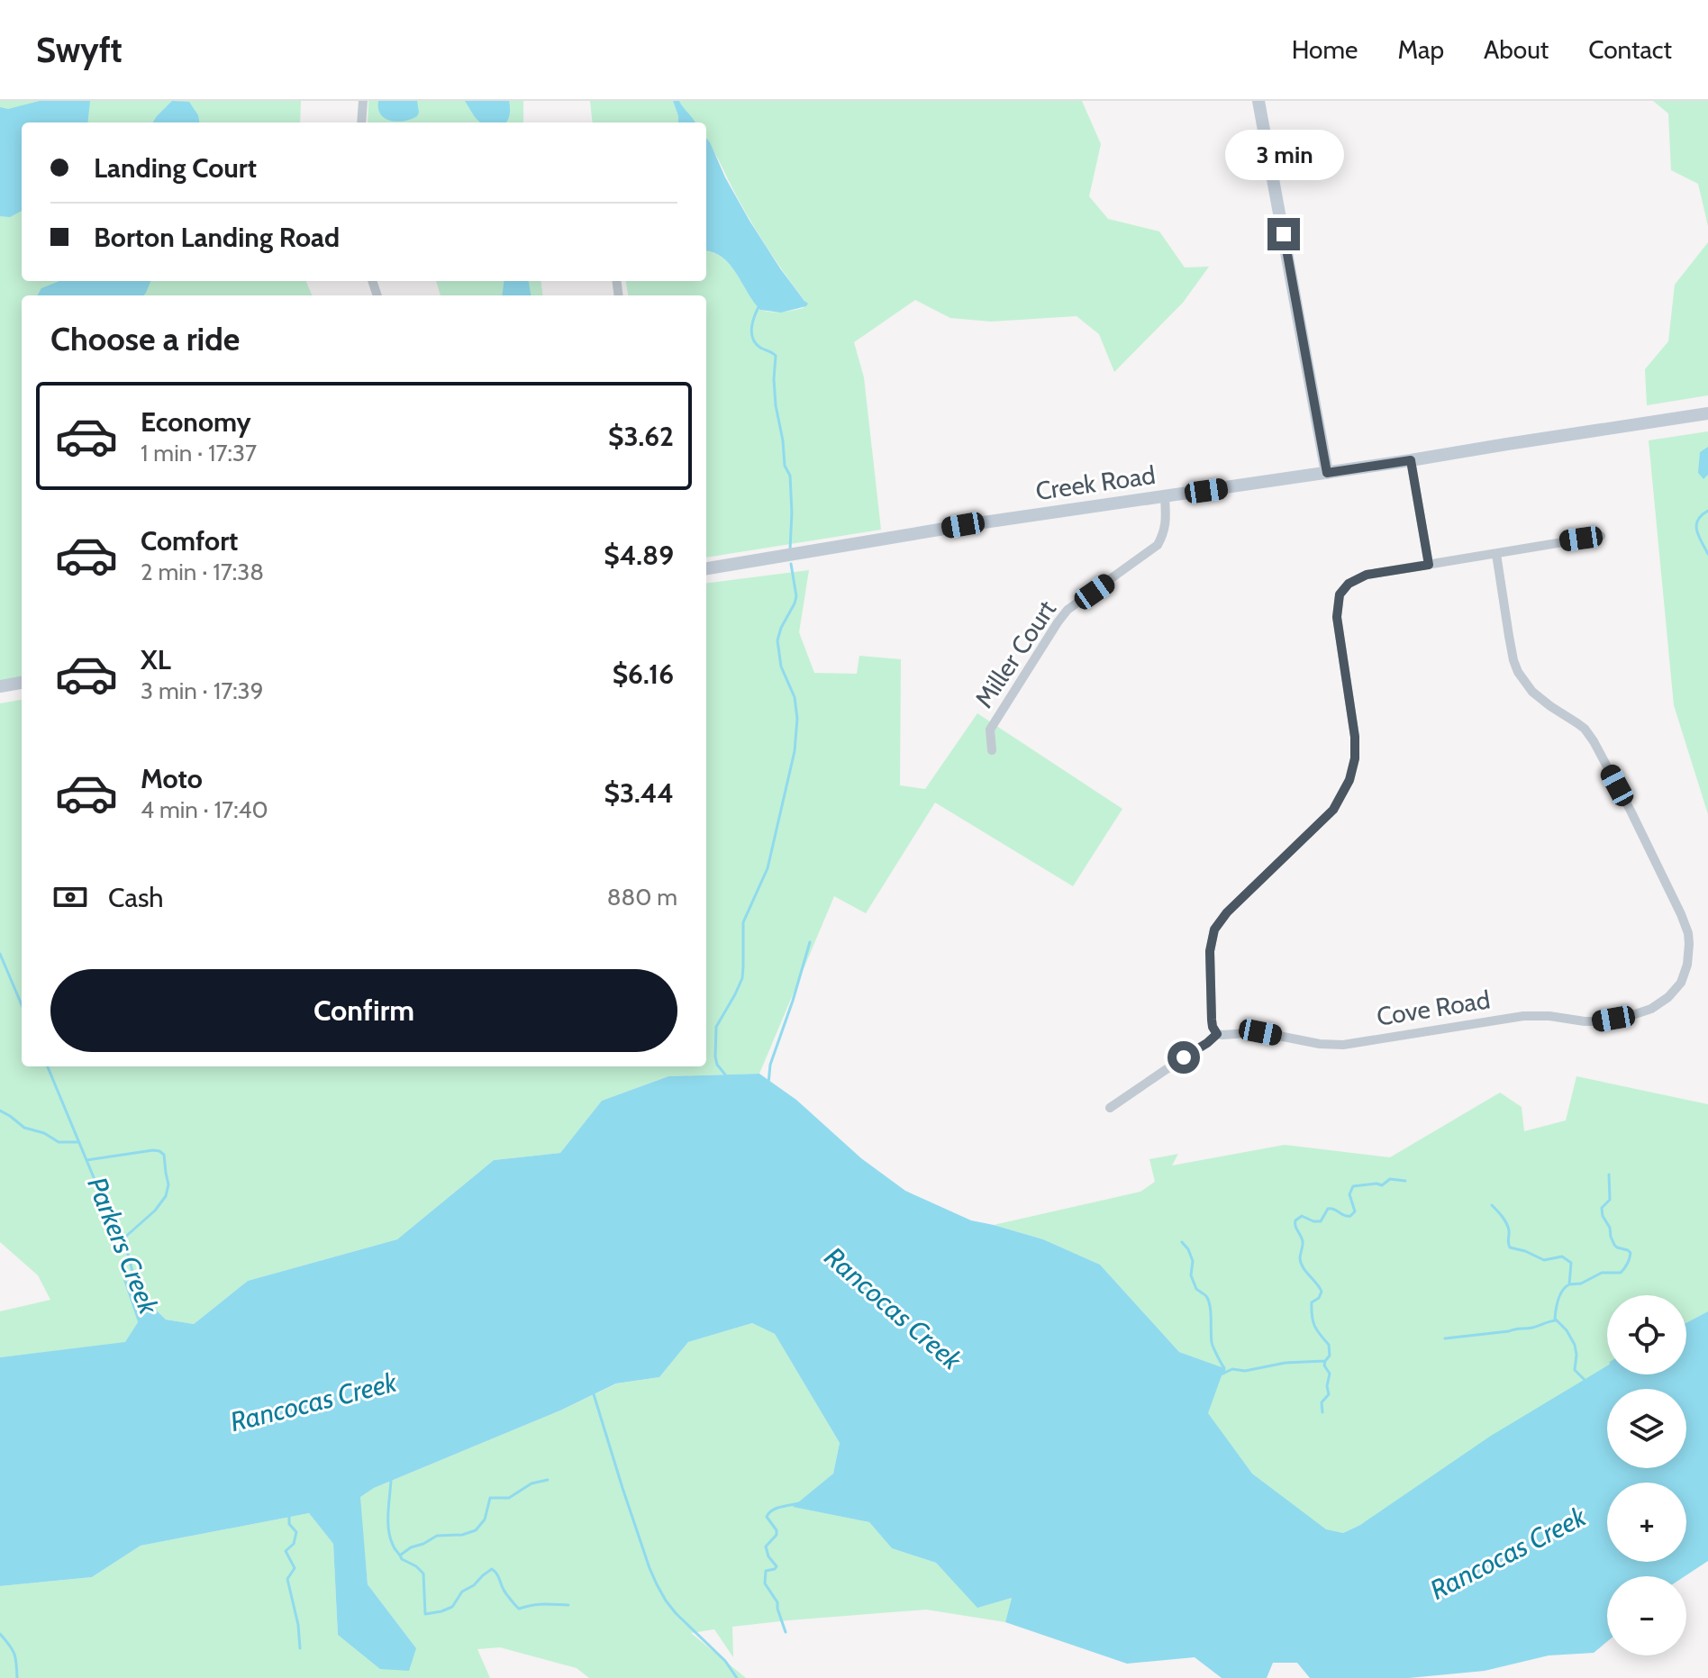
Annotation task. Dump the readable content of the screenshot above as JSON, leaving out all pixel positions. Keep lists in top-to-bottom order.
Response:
{
  "streets": {
    "main road": ["Creek Road"],
    "street": ["Miller Court", "Cove Road"]
  },
  "crossings": [
    ["Creek Road", "Miller Court"]
  ],
  "water": ["Parkers Creek", "Rancocas Creek"],
  "page": {
    "header": "Swyft",
    "nav": [
      "Home",
      "Map",
      "About",
      "Contact"
    ],
    "banner": ["Landing Court", "Borton Landing Road"],
    "bubble": "3 min",
    "heading": "Choose a ride",
    "list": [
      {
        "name": "Economy",
        "note": "1 min · 17:37",
        "value": "$3.62"
      },
      {
        "name": "Comfort",
        "note": "2 min · 17:38",
        "value": "$4.89"
      },
      {
        "name": "XL",
        "note": "3 min · 17:39",
        "value": "$6.16"
      },
      {
        "name": "Moto",
        "note": "4 min · 17:40",
        "value": "$3.44"
      }
    ],
    "pay": ["Cash", "880 m"],
    "buttons": "Confirm",
    "map_buttons": ["+", "−"]
  }
}
